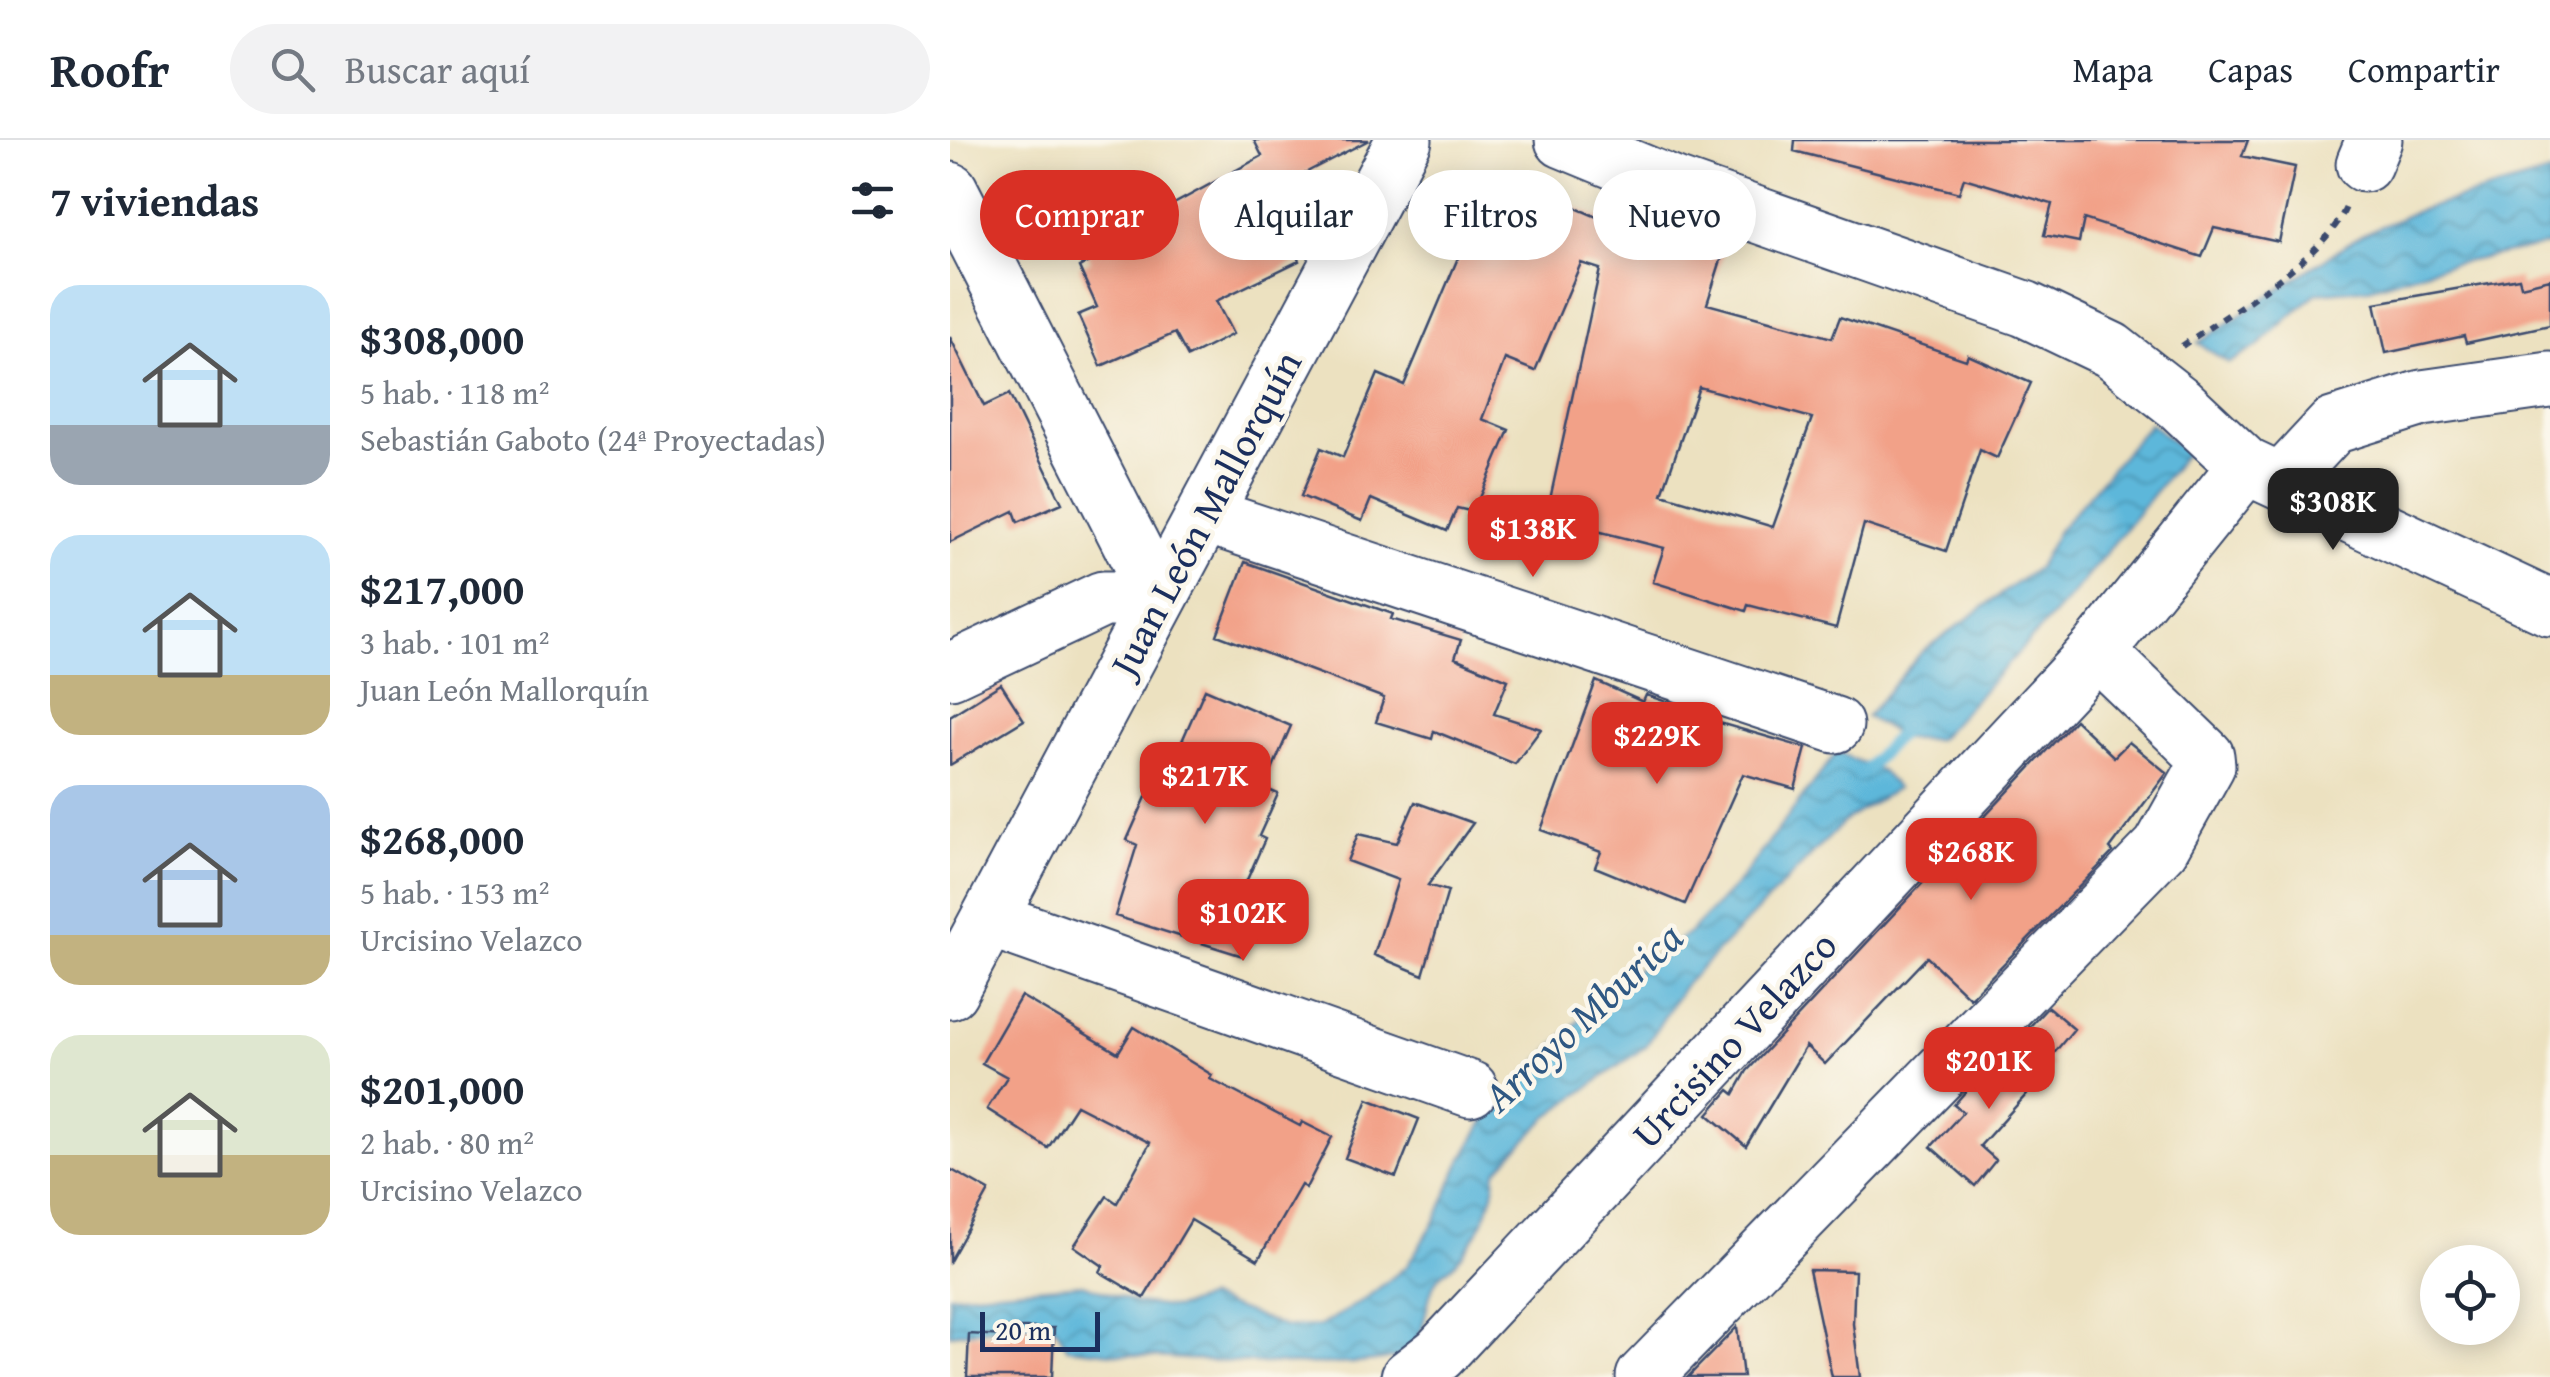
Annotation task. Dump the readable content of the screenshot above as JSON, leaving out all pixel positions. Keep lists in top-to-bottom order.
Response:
{
  "streets": {
    "street": ["Juan León Mallorquín", "Urcisino Velazco"]
  },
  "water": ["Arroyo Mburica"],
  "scale_bar": "20 m",
  "page": {
    "header": "Roofr",
    "search": "Buscar aquí",
    "nav": ["Mapa", "Capas", "Compartir"],
    "heading": "7 viviendas",
    "chip": [
      "Comprar",
      "Alquilar",
      "Filtros",
      "Nuevo"
    ],
    "list": [
      {
        "name": "$308,000",
        "note": "5 hab. · 118 m² · Sebastián Gaboto (24ª Proyectadas)"
      },
      {
        "name": "$217,000",
        "note": "3 hab. · 101 m² · Juan León Mallorquín"
      },
      {
        "name": "$268,000",
        "note": "5 hab. · 153 m² · Urcisino Velazco"
      },
      {
        "name": "$201,000",
        "note": "2 hab. · 80 m² · Urcisino Velazco"
      }
    ],
    "price": [
      "$308K",
      "$138K",
      "$229K",
      "$217K",
      "$268K",
      "$102K",
      "$201K"
    ],
    "scale": "20 m"
  }
}
